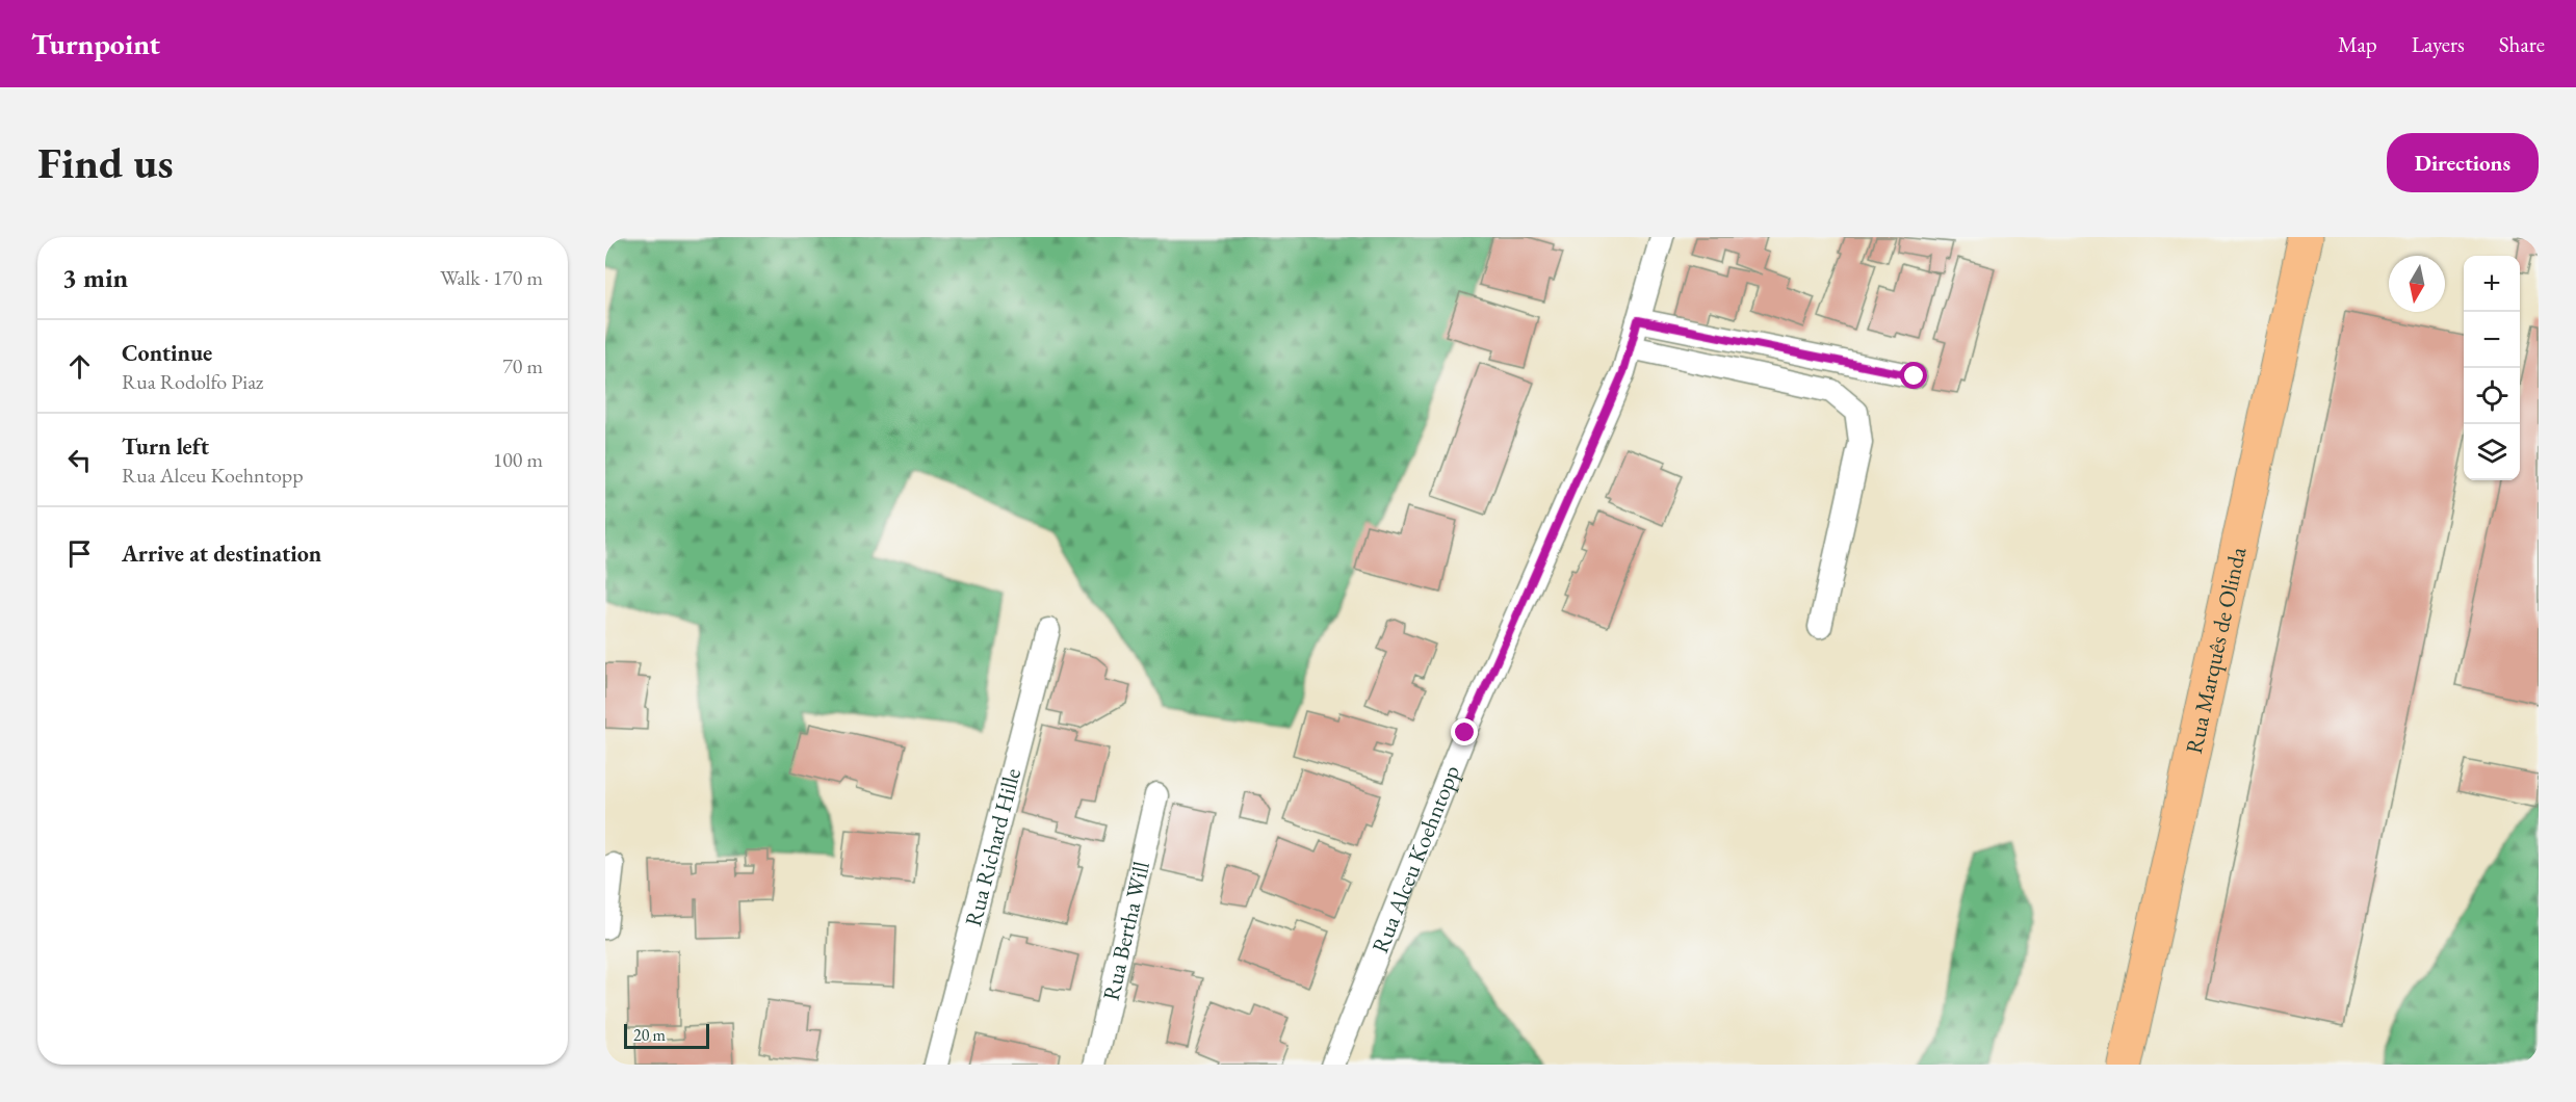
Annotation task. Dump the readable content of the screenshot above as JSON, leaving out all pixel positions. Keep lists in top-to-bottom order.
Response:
{
  "streets": {
    "main road": ["Rua Marquês de Olinda"],
    "street": ["Rua Richard Hille", "Rua Alceu Koehntopp", "Rua Bertha Will"]
  },
  "scale_bar": "20 m",
  "north": "bottom",
  "page": {
    "header": "Turnpoint",
    "nav": ["Map", "Layers", "Share"],
    "buttons": "Directions",
    "title": "Find us",
    "heading": ["3 min", "Walk · 170 m"],
    "map_buttons": ["+", "−"],
    "list": [
      ["Continue", "Rua Rodolfo Piaz", "70 m"],
      ["Turn left", "Rua Alceu Koehntopp", "100 m"],
      "Arrive at destination"
    ],
    "scale": "20 m"
  }
}
